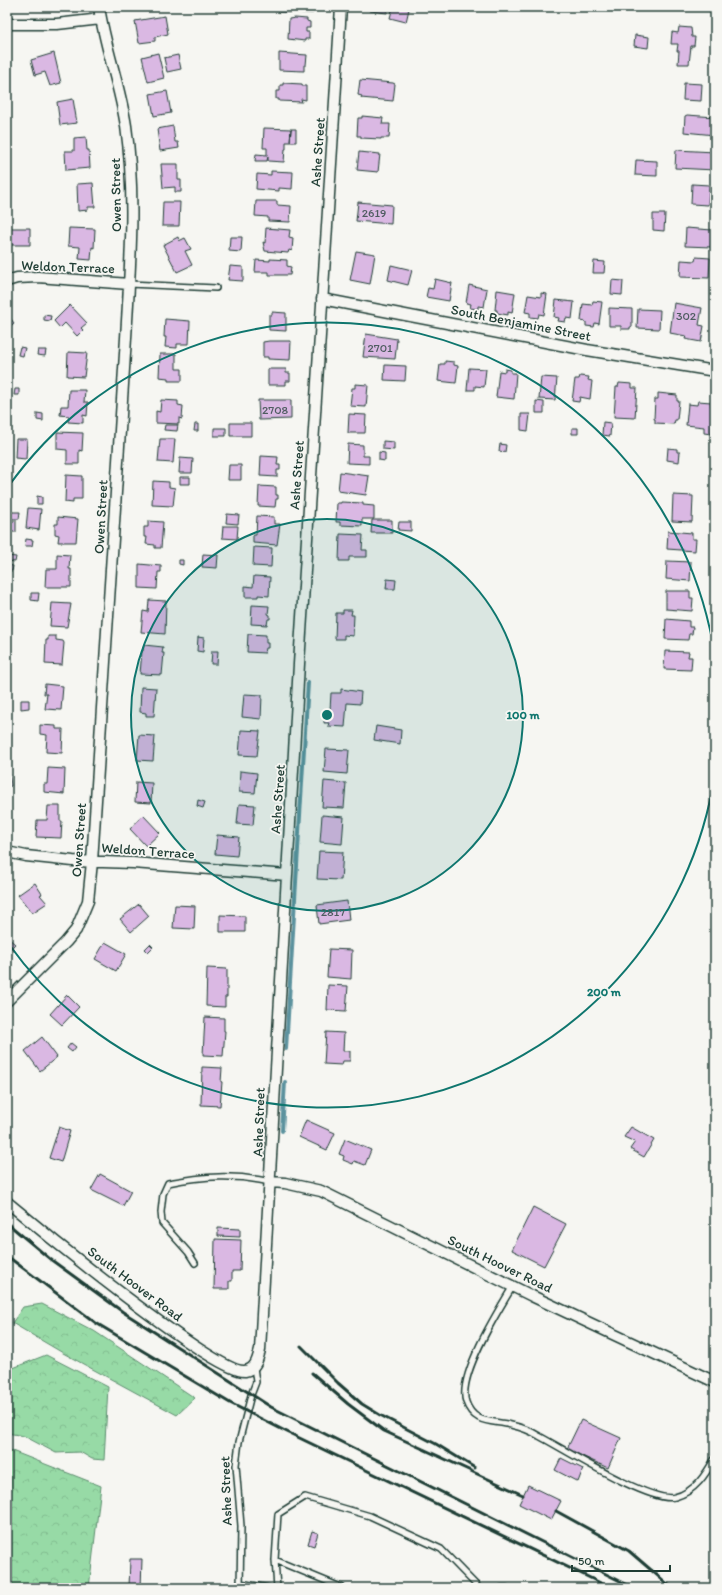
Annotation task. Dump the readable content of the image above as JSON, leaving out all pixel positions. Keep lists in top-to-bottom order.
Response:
{
  "streets": {
    "street": [
      "Ashe Street",
      "Owen Street",
      "Weldon Terrace",
      "South Benjamine Street",
      "South Hoover Road"
    ]
  },
  "crossings": [
    ["Ashe Street", "Weldon Terrace"],
    ["Ashe Street", "South Benjamine Street"],
    ["Ashe Street", "South Hoover Road"],
    ["Owen Street", "Weldon Terrace"]
  ],
  "house_numbers": [
    "2619",
    "302",
    "2701",
    "2708",
    "2817"
  ],
  "scale_bar": "50 m",
  "rings": ["100 m", "200 m"]
}
